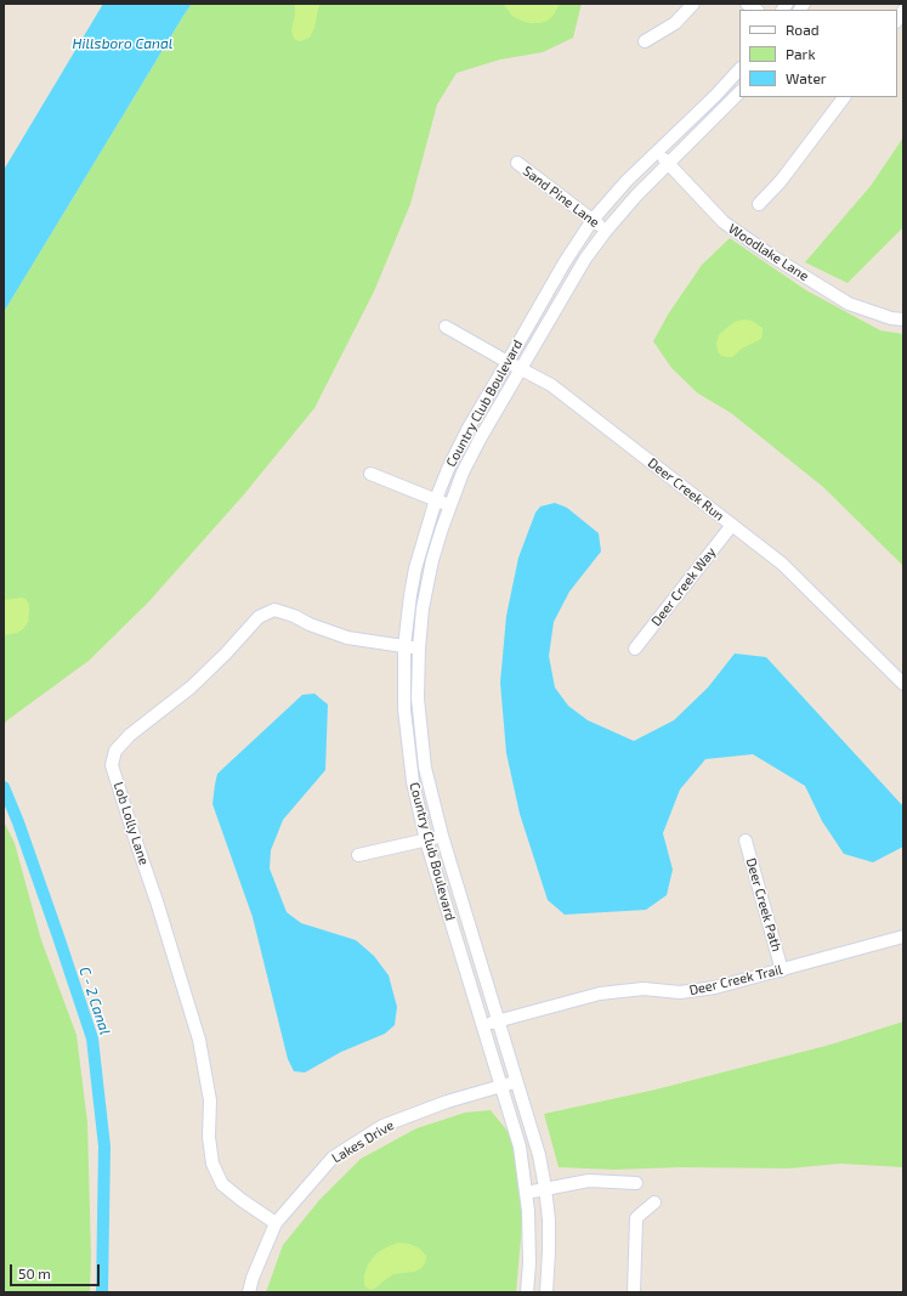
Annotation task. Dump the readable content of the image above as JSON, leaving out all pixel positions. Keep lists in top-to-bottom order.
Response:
{
  "streets": {
    "street": [
      "Sand Pine Lane",
      "Woodlake Lane",
      "Country Club Boulevard",
      "Deer Creek Run",
      "Deer Creek Way",
      "Lob Lolly Lane",
      "Deer Creek Path",
      "Deer Creek Trail",
      "Lakes Drive"
    ]
  },
  "crossings": [
    ["Sand Pine Lane", "Country Club Boulevard"],
    ["Woodlake Lane", "Country Club Boulevard"],
    ["Country Club Boulevard", "Deer Creek Run"],
    ["Country Club Boulevard", "Lob Lolly Lane"],
    ["Country Club Boulevard", "Deer Creek Trail"],
    ["Country Club Boulevard", "Lakes Drive"],
    ["Deer Creek Run", "Deer Creek Way"],
    ["Lob Lolly Lane", "Lakes Drive"],
    ["Deer Creek Path", "Deer Creek Trail"]
  ],
  "water": ["Hillsboro Canal", "C - 2 Canal"],
  "legend": ["Road", "Park", "Water"],
  "scale_bar": "50 m"
}
